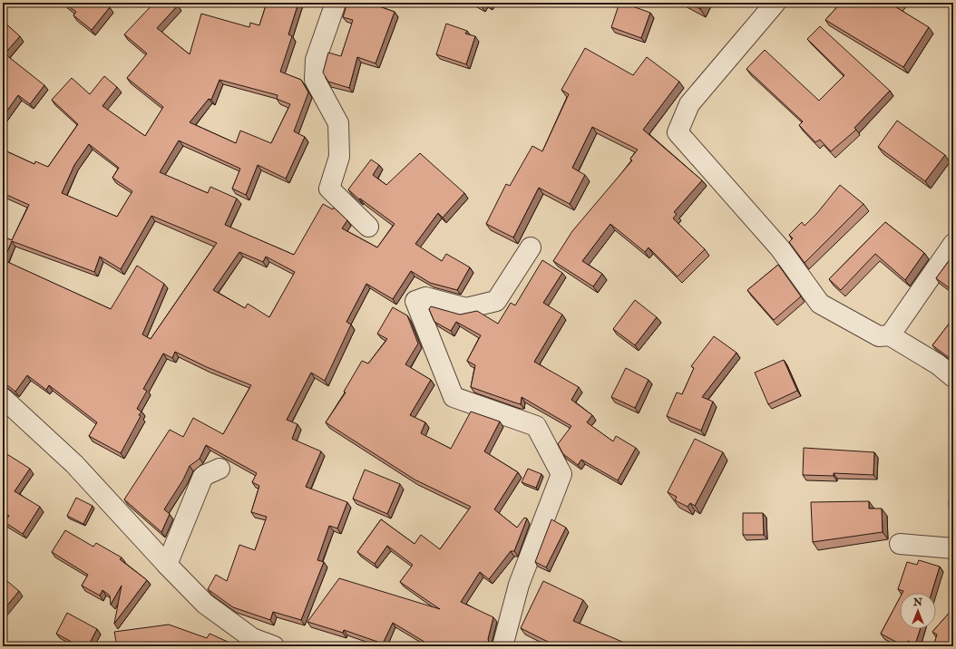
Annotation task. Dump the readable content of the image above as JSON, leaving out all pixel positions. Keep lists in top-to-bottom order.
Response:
{
  "north": "top"
}
